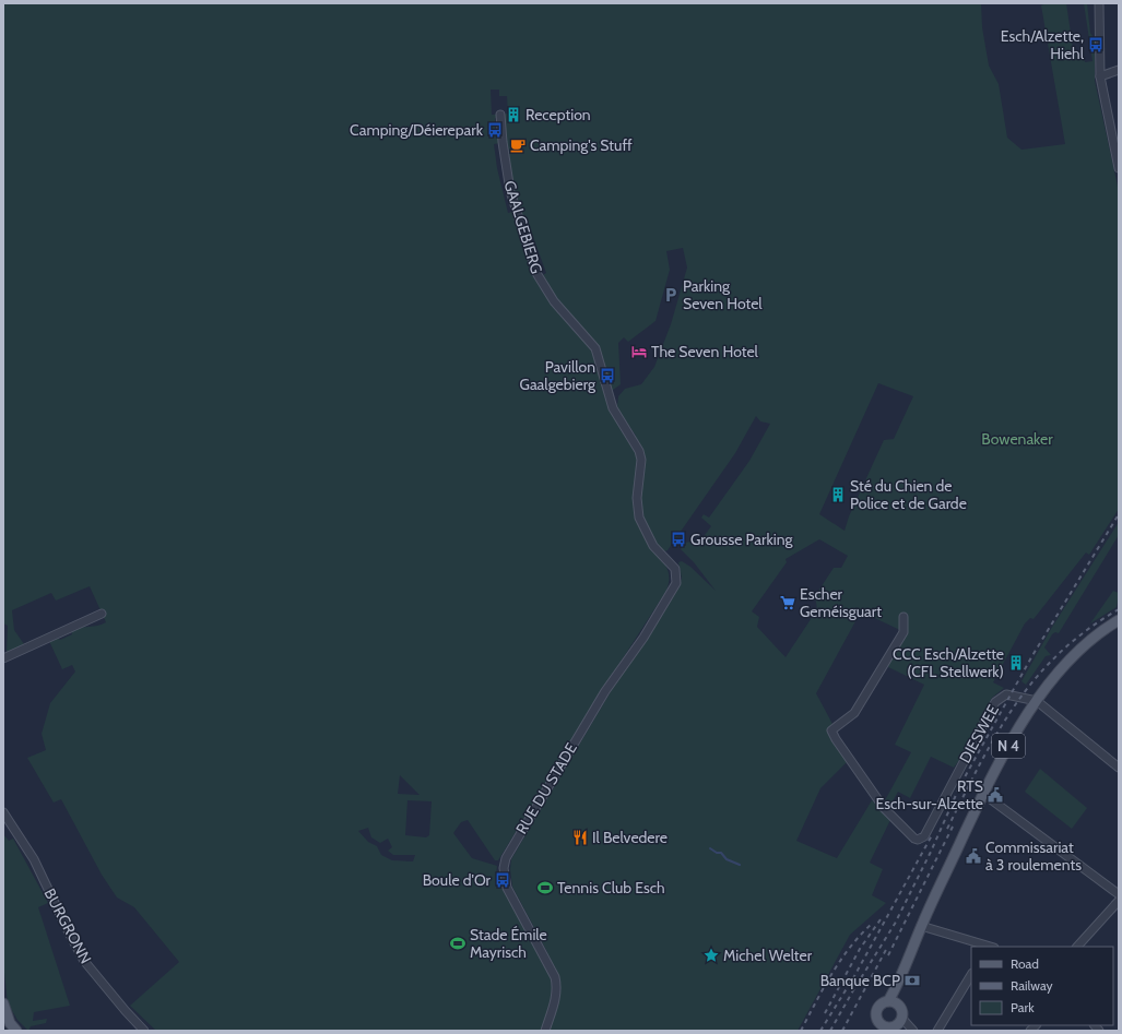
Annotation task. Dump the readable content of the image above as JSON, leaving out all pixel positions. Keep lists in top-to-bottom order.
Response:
{
  "streets": {
    "main road": ["N 4"],
    "street": [
      "GAALGEBIERG",
      "DIESWEE",
      "RUE DU STADE",
      "BURGRONN"
    ]
  },
  "crossings": [
    ["GAALGEBIERG", "RUE DU STADE"],
    ["DIESWEE", "N 4"]
  ],
  "parks": ["Bowenaker"],
  "places": {
    "bus stop": [
      "Esch/Alzette, Hiehl",
      "Camping/Déierepark",
      "Pavillon Gaalgebierg",
      "Grousse Parking",
      "Boule d'Or"
    ],
    "building": ["Reception", "Sté du Chien de Police et de Garde", "CCC Esch/Alzette (CFL Stellwerk)"],
    "cafe": ["Camping's Stuff"],
    "parking": ["Parking Seven Hotel"],
    "hotel": ["The Seven Hotel"],
    "supermarket": ["Escher Geméisguart"],
    "public building": ["RTS Esch-sur-Alzette", "Commissariat à 3 roulements"],
    "restaurant": ["Il Belvedere"],
    "sports": ["Tennis Club Esch", "Stade Émile Mayrisch"],
    "place": ["Michel Welter"],
    "bank": ["Banque BCP"]
  },
  "legend": ["Road", "Railway", "Park"]
}
